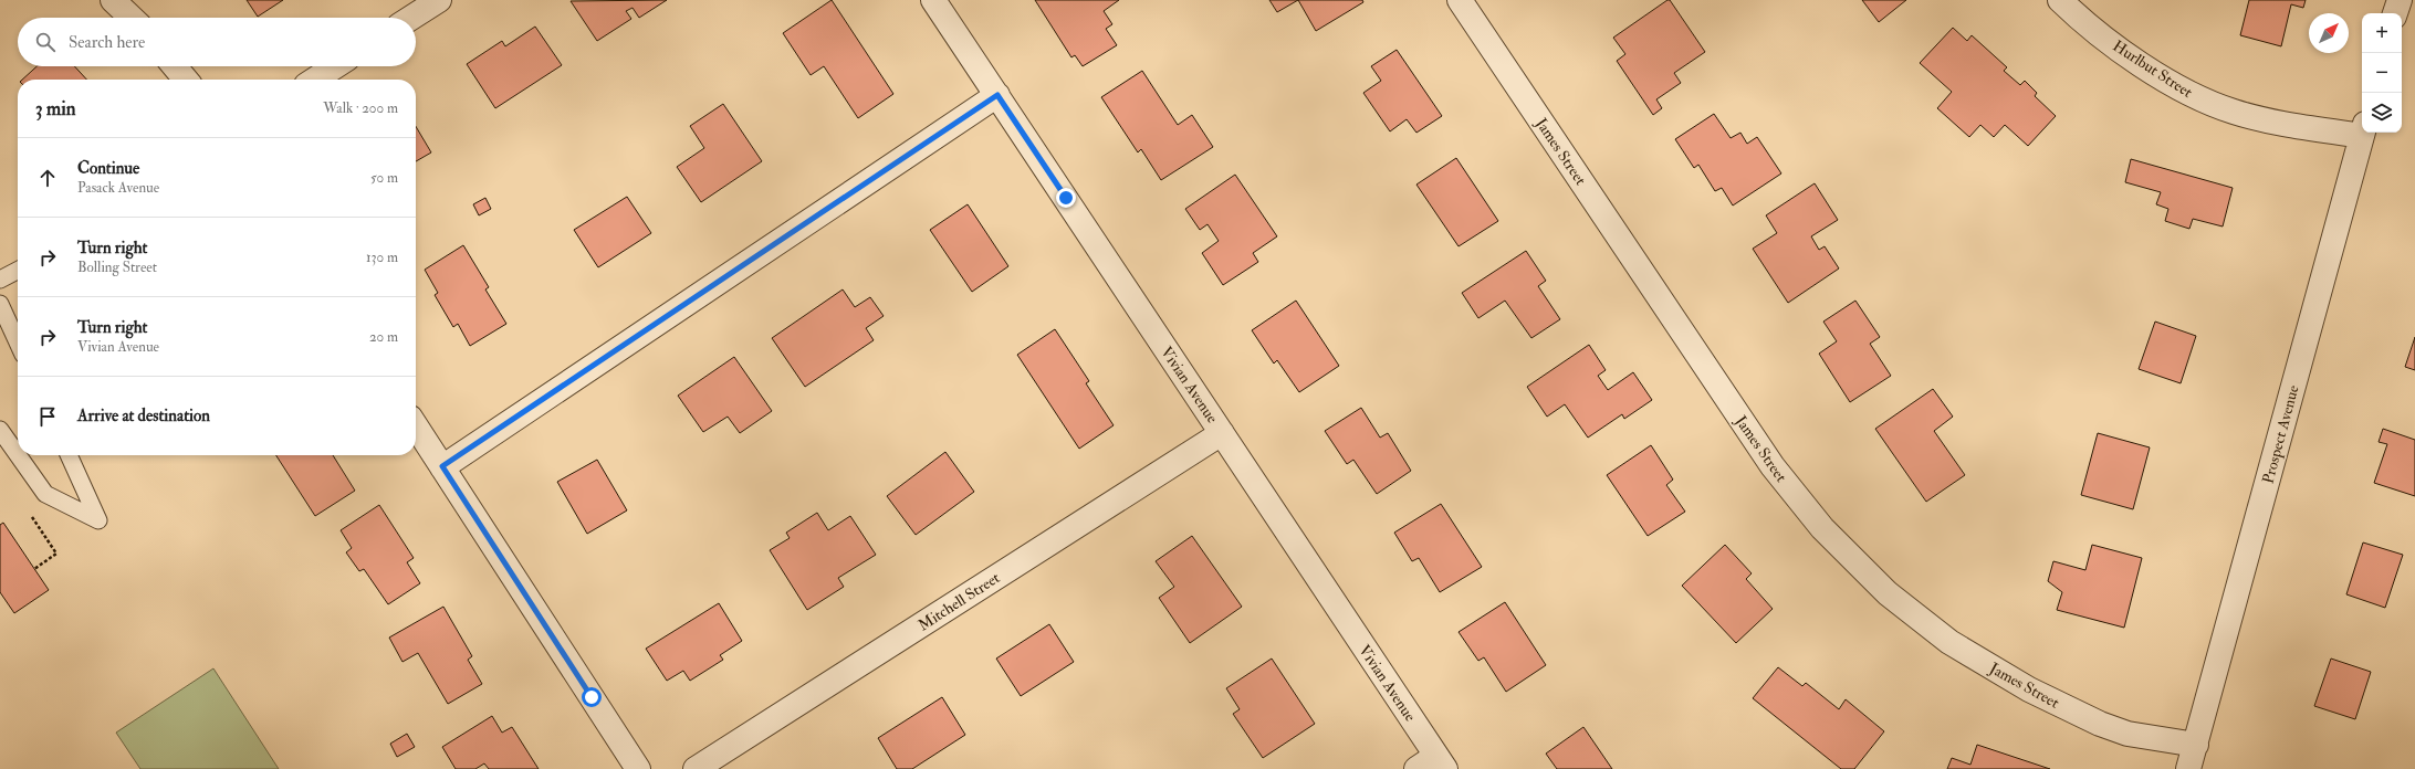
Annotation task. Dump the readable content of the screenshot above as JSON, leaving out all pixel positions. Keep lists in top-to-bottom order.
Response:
{
  "streets": {
    "street": [
      "Hurlbut Street",
      "James Street",
      "Vivian Avenue",
      "Prospect Avenue",
      "Mitchell Street"
    ]
  },
  "crossings": [
    ["James Street", "Prospect Avenue"],
    ["Vivian Avenue", "Mitchell Street"]
  ],
  "north": "top right",
  "page": {
    "map_buttons": ["+", "−"],
    "search": "Search here",
    "heading": ["3 min", "Walk · 200 m"],
    "list": [
      ["Continue", "Pasack Avenue", "50 m"],
      ["Turn right", "Bolling Street", "130 m"],
      ["Turn right", "Vivian Avenue", "20 m"],
      "Arrive at destination"
    ]
  }
}
